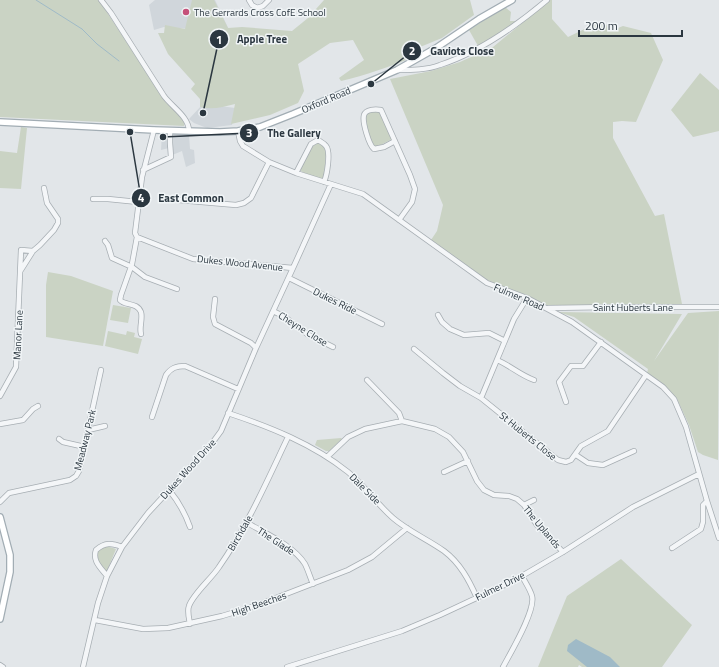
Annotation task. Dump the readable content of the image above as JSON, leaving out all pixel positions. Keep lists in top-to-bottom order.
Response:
{
  "streets": {
    "main road": ["Oxford Road"],
    "street": [
      "Dukes Wood Avenue",
      "Fulmer Road",
      "Dukes Ride",
      "Saint Huberts Lane",
      "Cheyne Close",
      "Manor Lane",
      "St Huberts Close",
      "Meadway Park",
      "Dukes Wood Drive",
      "Dale Side",
      "The Uplands",
      "Birchdale",
      "The Glade",
      "Fulmer Drive",
      "High Beeches"
    ]
  },
  "crossings": [
    ["Oxford Road", "Fulmer Road"],
    ["Dukes Wood Avenue", "Fulmer Road"],
    ["Dukes Wood Avenue", "Dukes Wood Drive"],
    ["Fulmer Road", "Saint Huberts Lane"],
    ["Fulmer Road", "St Huberts Close"],
    ["Fulmer Road", "Fulmer Drive"],
    ["Dukes Ride", "Dukes Wood Drive"],
    ["Cheyne Close", "Dukes Wood Drive"],
    ["Dukes Wood Drive", "Dale Side"],
    ["Dukes Wood Drive", "High Beeches"],
    ["Dale Side", "The Uplands"],
    ["Dale Side", "Birchdale"],
    ["Dale Side", "Fulmer Drive"],
    ["Dale Side", "High Beeches"],
    ["The Uplands", "Fulmer Drive"],
    ["Birchdale", "The Glade"],
    ["Birchdale", "High Beeches"],
    ["The Glade", "High Beeches"]
  ],
  "places": [
    "The Gerrards Cross CofE School",
    "Gaviots Close",
    "Apple Tree",
    "East Common",
    "The Gallery"
  ],
  "scale_bar": "200 m"
}
